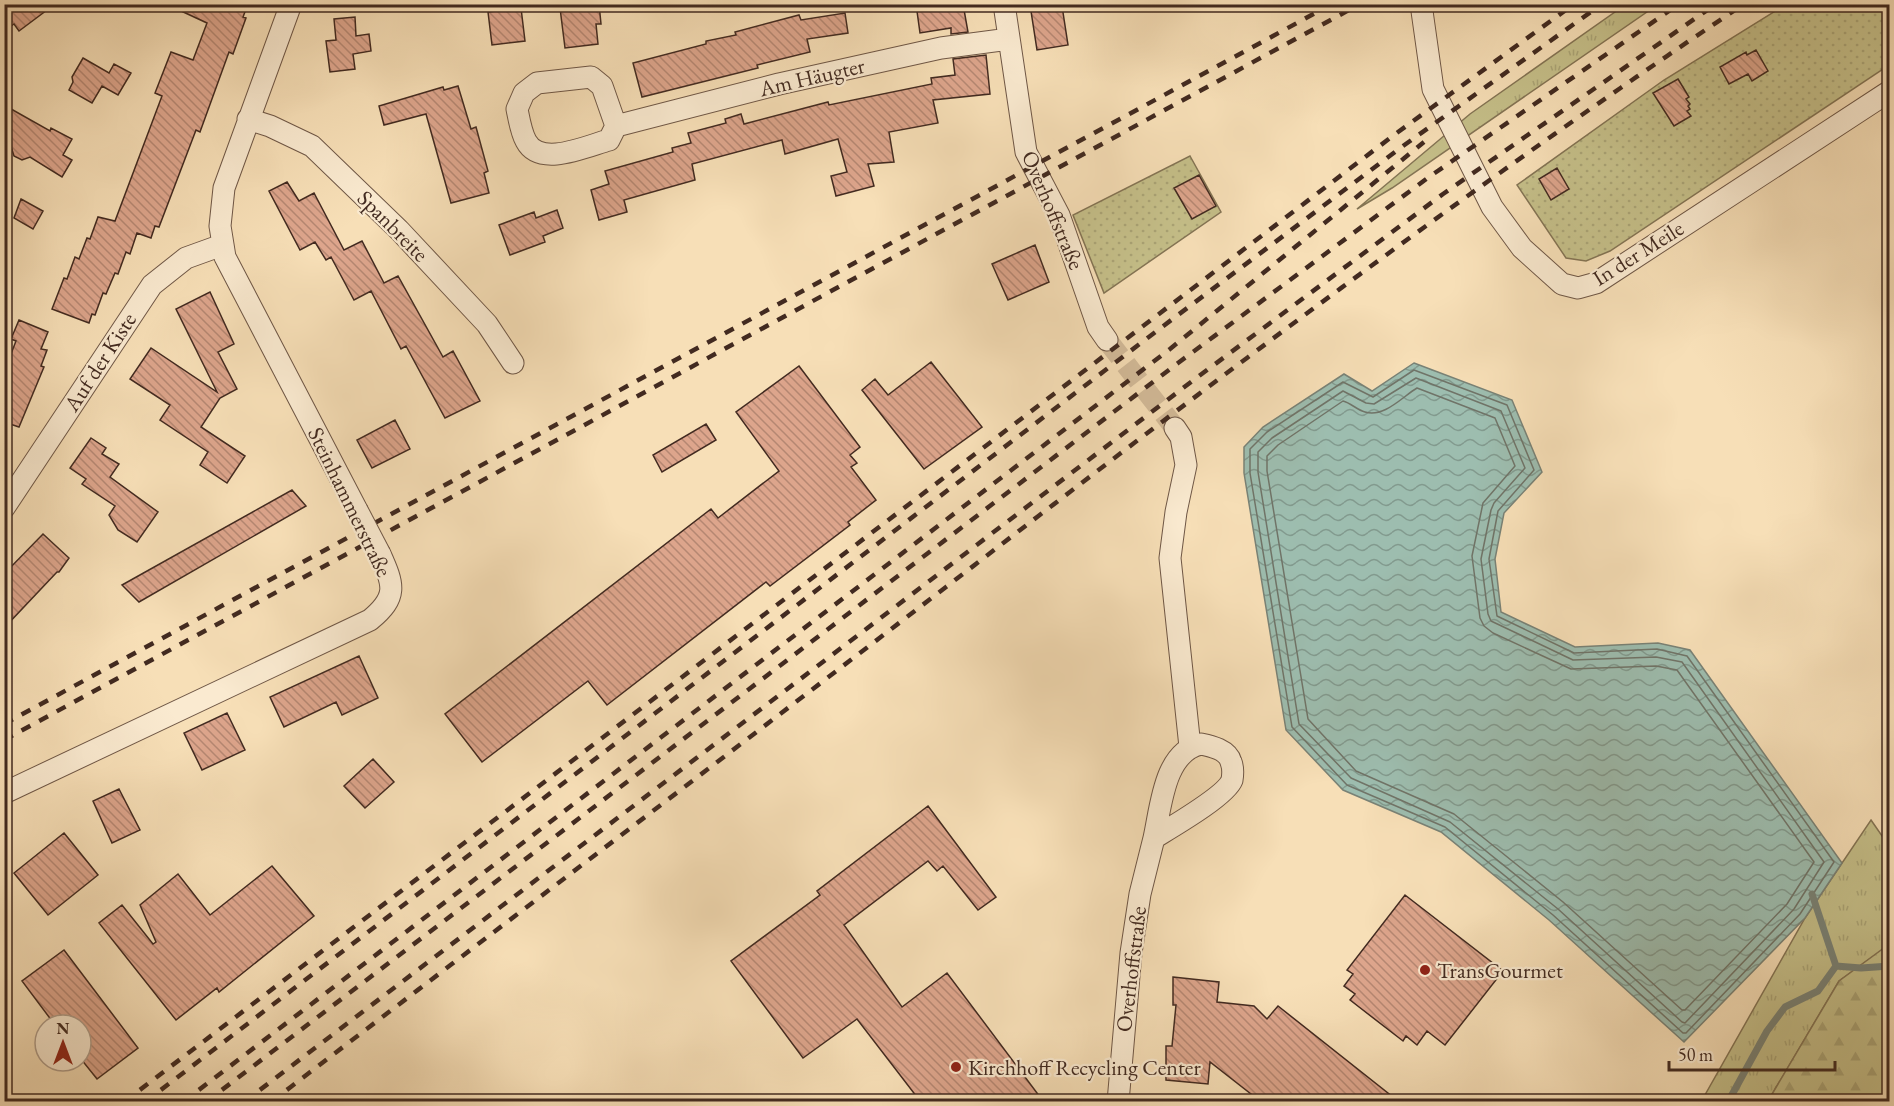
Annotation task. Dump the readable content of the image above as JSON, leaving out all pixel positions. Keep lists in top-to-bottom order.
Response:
{
  "streets": {
    "street": [
      "Am Häugter",
      "Overhoffstraße",
      "Spanbreite",
      "In der Meile",
      "Auf der Kiste",
      "Steinhammerstraße"
    ]
  },
  "crossings": [
    ["Am Häugter", "Overhoffstraße"],
    ["Spanbreite", "Steinhammerstraße"],
    ["Auf der Kiste", "Steinhammerstraße"]
  ],
  "places": ["TransGourmet", "Kirchhoff Recycling Center"],
  "scale_bar": "50 m",
  "north": "top"
}
